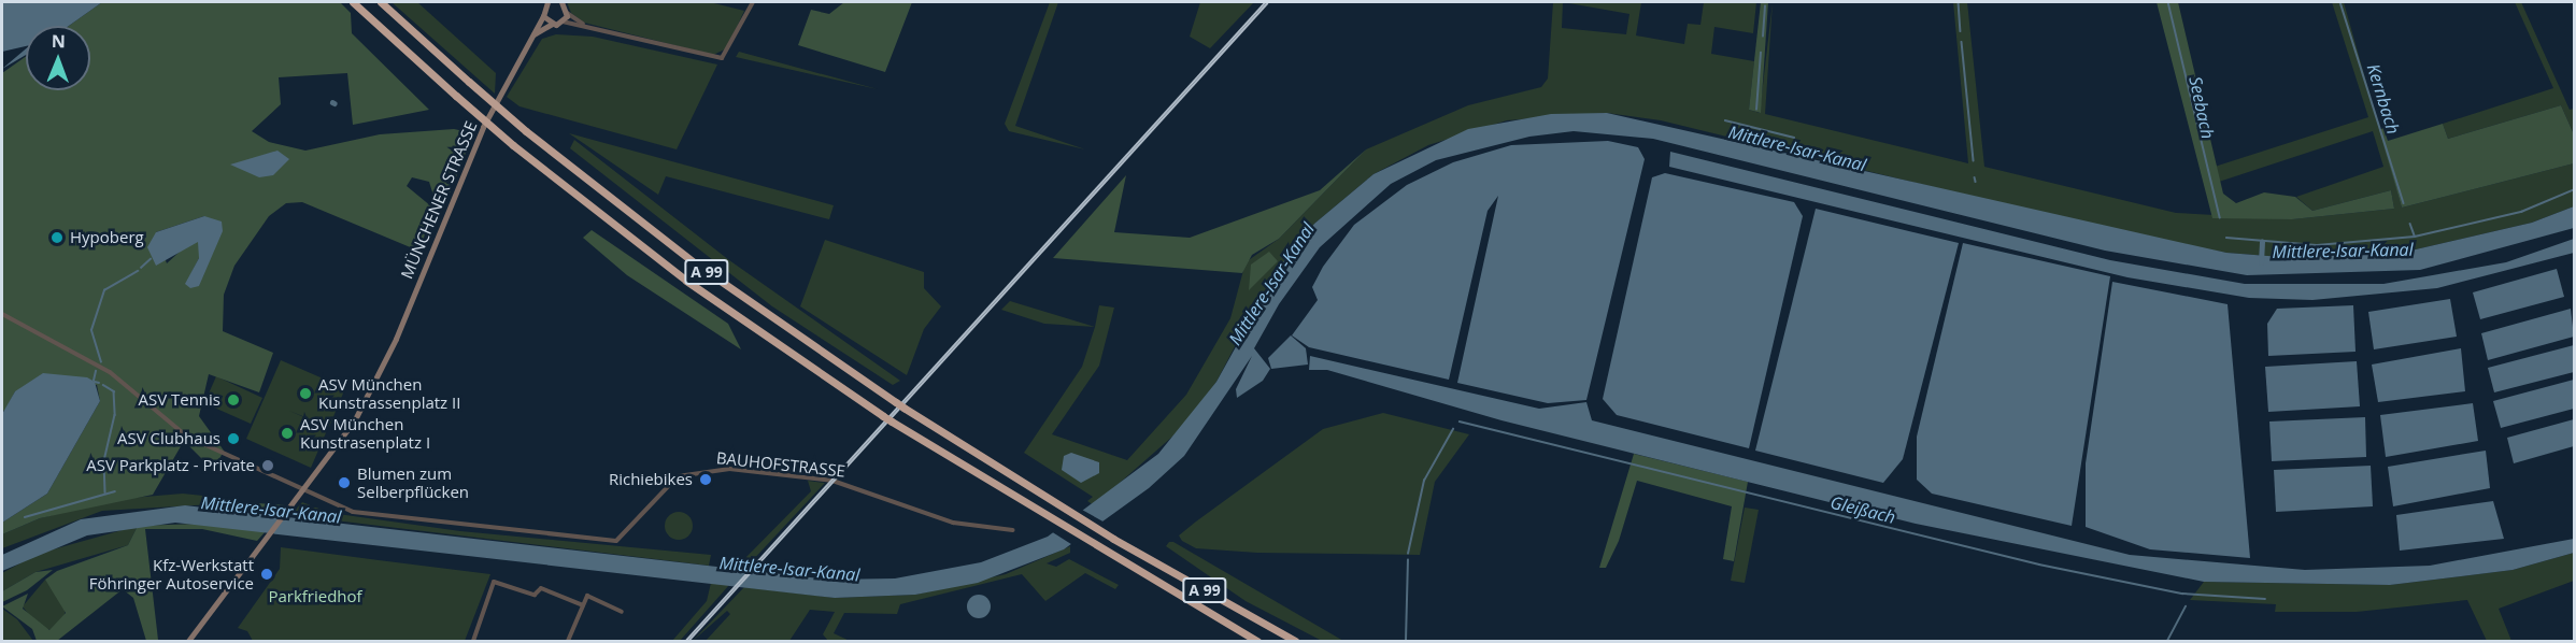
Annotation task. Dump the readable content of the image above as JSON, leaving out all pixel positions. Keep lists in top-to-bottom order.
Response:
{
  "streets": {
    "highway": ["A 99"],
    "main road": ["MÜNCHENER STRASSE"],
    "street": ["BAUHOFSTRASSE"]
  },
  "crossings": [
    ["MÜNCHENER STRASSE", "BAUHOFSTRASSE"]
  ],
  "water": [
    "Kernbach",
    "Seebach",
    "Mittlere-Isar-Kanal",
    "Gleißach"
  ],
  "parks": ["Parkfriedhof"],
  "places": [
    "Hypoberg",
    "ASV München Kunstrassenplatz II",
    "ASV Tennis",
    "ASV München Kunstrasenplatz I",
    "ASV Clubhaus",
    "ASV Parkplatz - Private",
    "Richiebikes",
    "Blumen zum Selberpflücken",
    "Kfz-Werkstatt Föhringer Autoservice"
  ],
  "north": "top"
}
